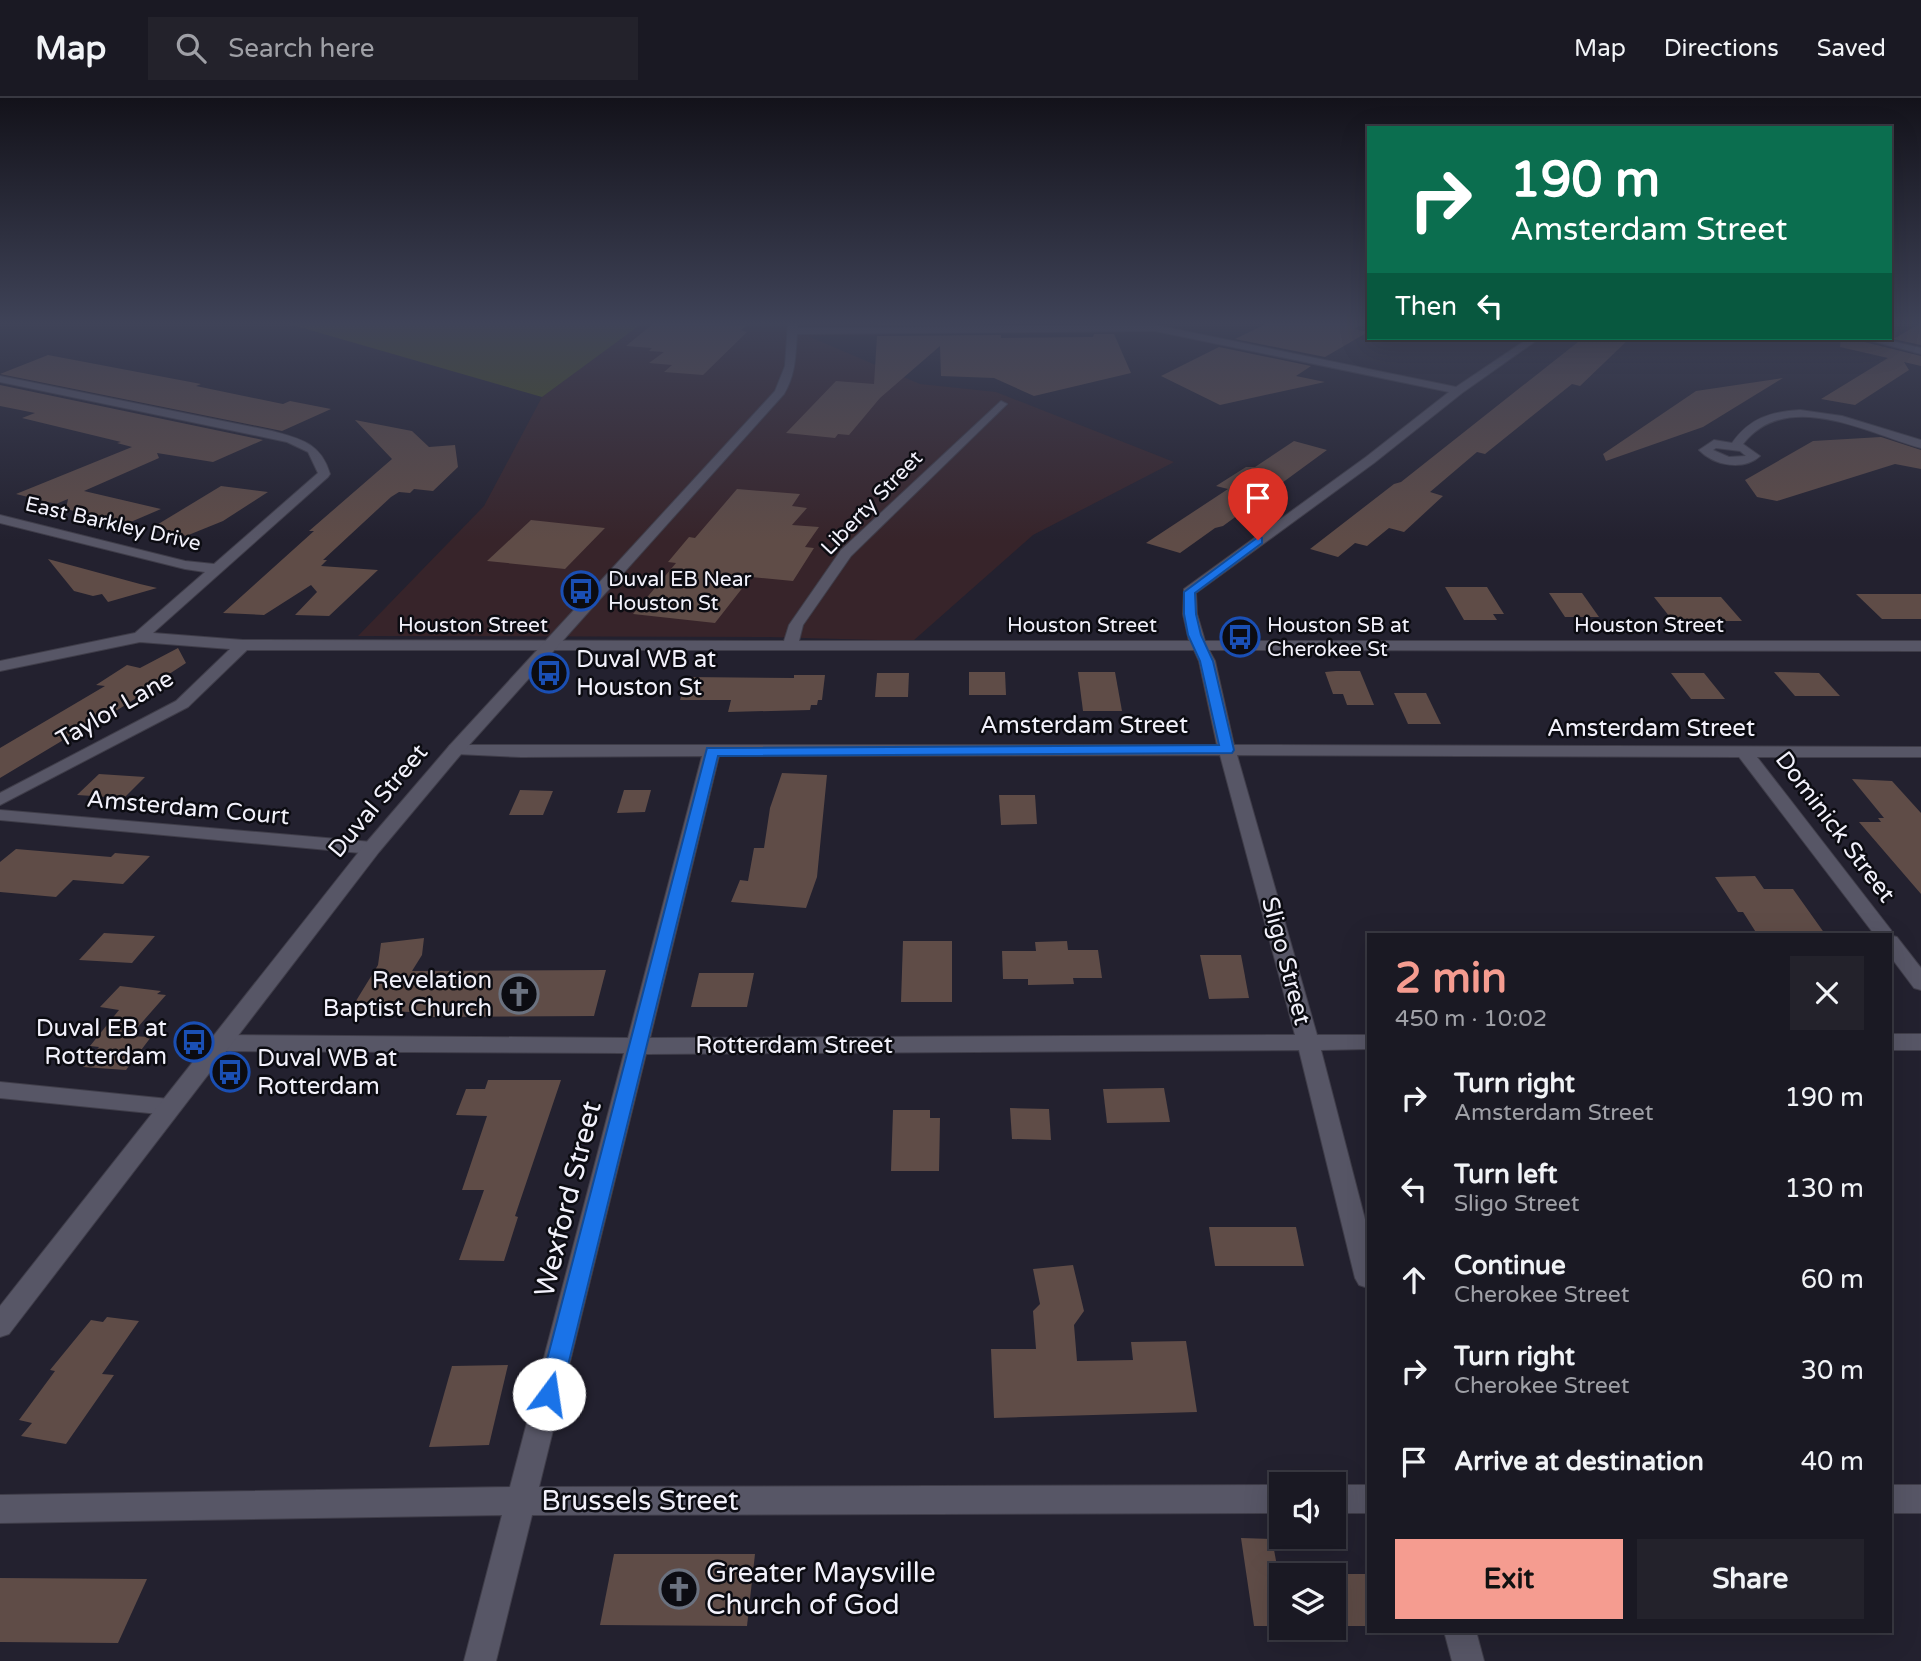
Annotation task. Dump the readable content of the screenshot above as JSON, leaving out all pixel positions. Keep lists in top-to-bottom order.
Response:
{
  "streets": {
    "street": [
      "Liberty Street",
      "East Barkley Drive",
      "Houston Street",
      "Taylor Lane",
      "Amsterdam Street",
      "Duval Street",
      "Amsterdam Court",
      "Dominick Street",
      "Sligo Street",
      "Rotterdam Street",
      "Wexford Street",
      "Brussels Street"
    ]
  },
  "crossings": [
    ["Liberty Street", "Houston Street"],
    ["Houston Street", "Taylor Lane"],
    ["Houston Street", "Duval Street"],
    ["Houston Street", "Sligo Street"],
    ["Amsterdam Street", "Duval Street"],
    ["Amsterdam Street", "Dominick Street"],
    ["Amsterdam Street", "Sligo Street"],
    ["Amsterdam Street", "Wexford Street"],
    ["Duval Street", "Amsterdam Court"],
    ["Duval Street", "Rotterdam Street"],
    ["Sligo Street", "Rotterdam Street"],
    ["Rotterdam Street", "Wexford Street"],
    ["Wexford Street", "Brussels Street"]
  ],
  "places": {
    "bus stop": [
      "Duval EB Near Houston St",
      "Houston SB at Cherokee St",
      "Duval WB at Houston St",
      "Duval EB at Rotterdam",
      "Duval WB at Rotterdam"
    ],
    "church": ["Revelation Baptist Church", "Greater Maysville Church of God"]
  },
  "page": {
    "header": "Map",
    "search": "Search here",
    "nav": ["Map", "Directions", "Saved"],
    "turn": ["190 m", "Amsterdam Street"],
    "then": "Then",
    "heading": ["2 min", "450 m · 10:02"],
    "list": [
      {
        "name": "Turn right",
        "note": "Amsterdam Street",
        "value": "190 m"
      },
      {
        "name": "Turn left",
        "note": "Sligo Street",
        "value": "130 m"
      },
      {
        "name": "Continue",
        "note": "Cherokee Street",
        "value": "60 m"
      },
      {
        "name": "Turn right",
        "note": "Cherokee Street",
        "value": "30 m"
      },
      {
        "name": "Arrive at destination",
        "value": "40 m"
      }
    ],
    "buttons": ["Exit", "Share"]
  }
}
